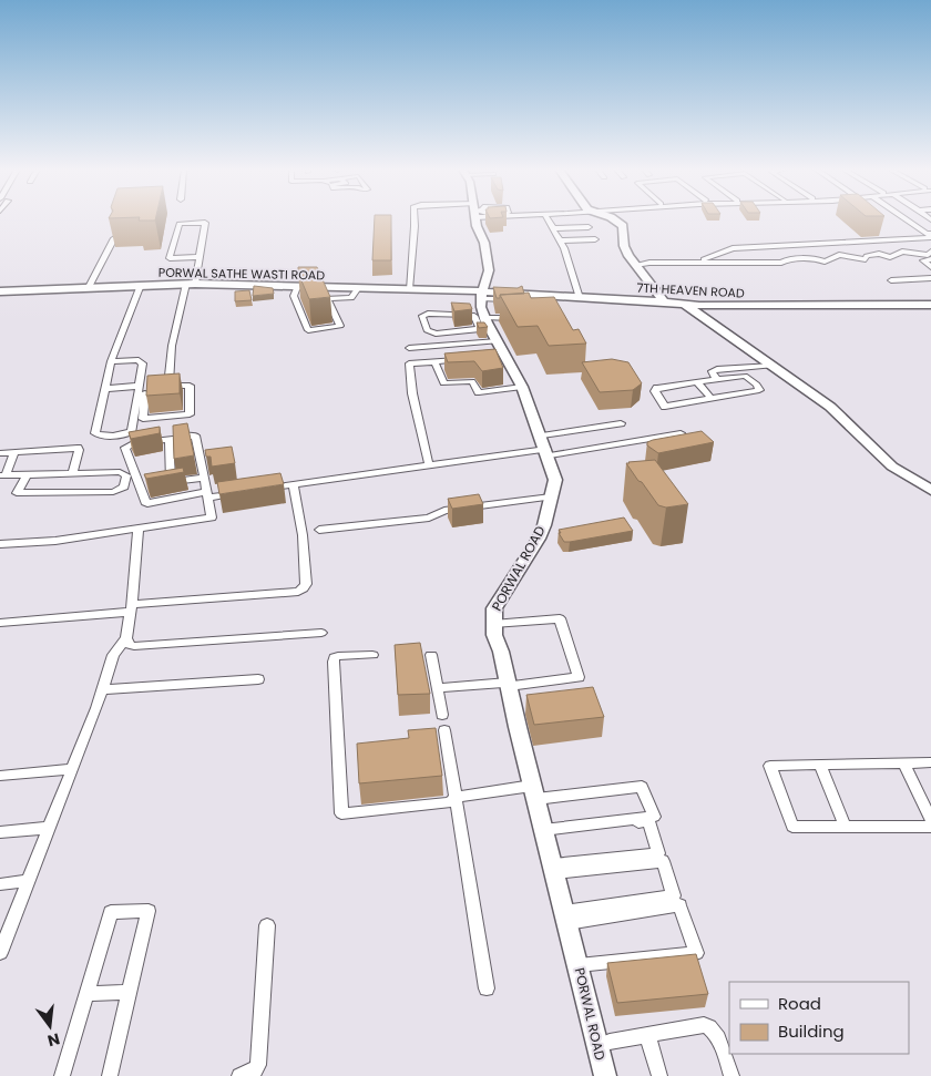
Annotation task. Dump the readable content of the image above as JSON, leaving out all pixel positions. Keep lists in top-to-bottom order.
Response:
{
  "streets": {
    "street": ["PORWAL SATHE WASTI ROAD", "7TH HEAVEN ROAD", "PORWAL ROAD"]
  },
  "crossings": [
    ["PORWAL SATHE WASTI ROAD", "7TH HEAVEN ROAD"],
    ["PORWAL SATHE WASTI ROAD", "PORWAL ROAD"],
    ["7TH HEAVEN ROAD", "PORWAL ROAD"]
  ],
  "legend": ["Road", "Building"],
  "north": "bottom"
}
